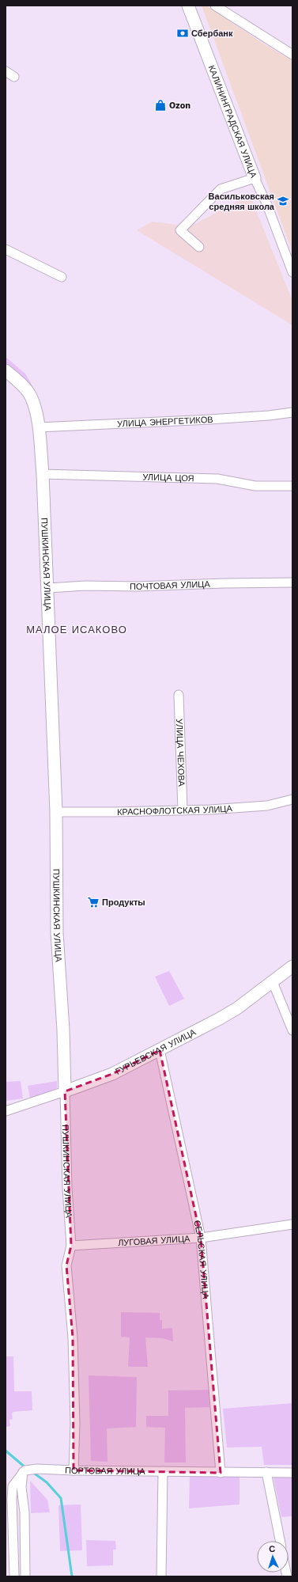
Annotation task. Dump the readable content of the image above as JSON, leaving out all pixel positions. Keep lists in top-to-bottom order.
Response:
{
  "streets": {
    "street": [
      "КАЛИНИНГРАДСКАЯ УЛИЦА",
      "УЛИЦА ЭНЕРГЕТИКОВ",
      "УЛИЦА ЦОЯ",
      "ПУШКИНСКАЯ УЛИЦА",
      "ПОЧТОВАЯ УЛИЦА",
      "УЛИЦА ЧЕХОВА",
      "КРАСНОФЛОТСКАЯ УЛИЦА",
      "ГУРЬЕВСКАЯ УЛИЦА",
      "ЛУГОВАЯ УЛИЦА",
      "СЕЛЬСКАЯ УЛИЦА",
      "ПОРТОВАЯ УЛИЦА"
    ]
  },
  "crossings": [
    ["УЛИЦА ЭНЕРГЕТИКОВ", "ПУШКИНСКАЯ УЛИЦА"],
    ["УЛИЦА ЦОЯ", "ПУШКИНСКАЯ УЛИЦА"],
    ["ПУШКИНСКАЯ УЛИЦА", "ПОЧТОВАЯ УЛИЦА"],
    ["ПУШКИНСКАЯ УЛИЦА", "КРАСНОФЛОТСКАЯ УЛИЦА"],
    ["ПУШКИНСКАЯ УЛИЦА", "ГУРЬЕВСКАЯ УЛИЦА"],
    ["ПУШКИНСКАЯ УЛИЦА", "ЛУГОВАЯ УЛИЦА"],
    ["ПУШКИНСКАЯ УЛИЦА", "ПОРТОВАЯ УЛИЦА"],
    ["УЛИЦА ЧЕХОВА", "КРАСНОФЛОТСКАЯ УЛИЦА"],
    ["ГУРЬЕВСКАЯ УЛИЦА", "СЕЛЬСКАЯ УЛИЦА"],
    ["ЛУГОВАЯ УЛИЦА", "СЕЛЬСКАЯ УЛИЦА"],
    ["СЕЛЬСКАЯ УЛИЦА", "ПОРТОВАЯ УЛИЦА"]
  ],
  "districts": ["МАЛОЕ ИСАКОВО"],
  "places": {
    "bank": ["Сбербанк"],
    "shop": ["Ozon"],
    "school or university": ["Васильковская средняя школа"],
    "supermarket": ["Продукты"]
  },
  "north": "top"
}
